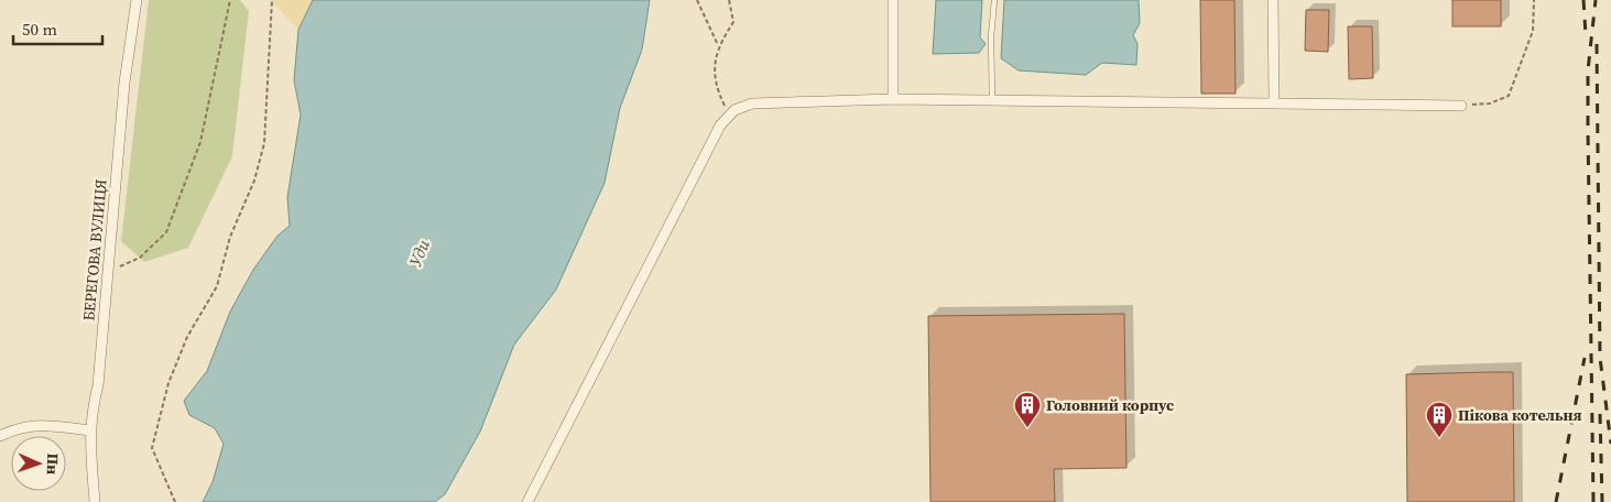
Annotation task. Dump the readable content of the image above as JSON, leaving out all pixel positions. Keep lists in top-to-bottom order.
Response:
{
  "streets": {
    "street": ["БЕРЕГОВА ВУЛИЦЯ"]
  },
  "water": ["Уди"],
  "places": {
    "building": ["Головний корпус", "Пікова котельня"]
  },
  "scale_bar": "50 m",
  "north": "right"
}
